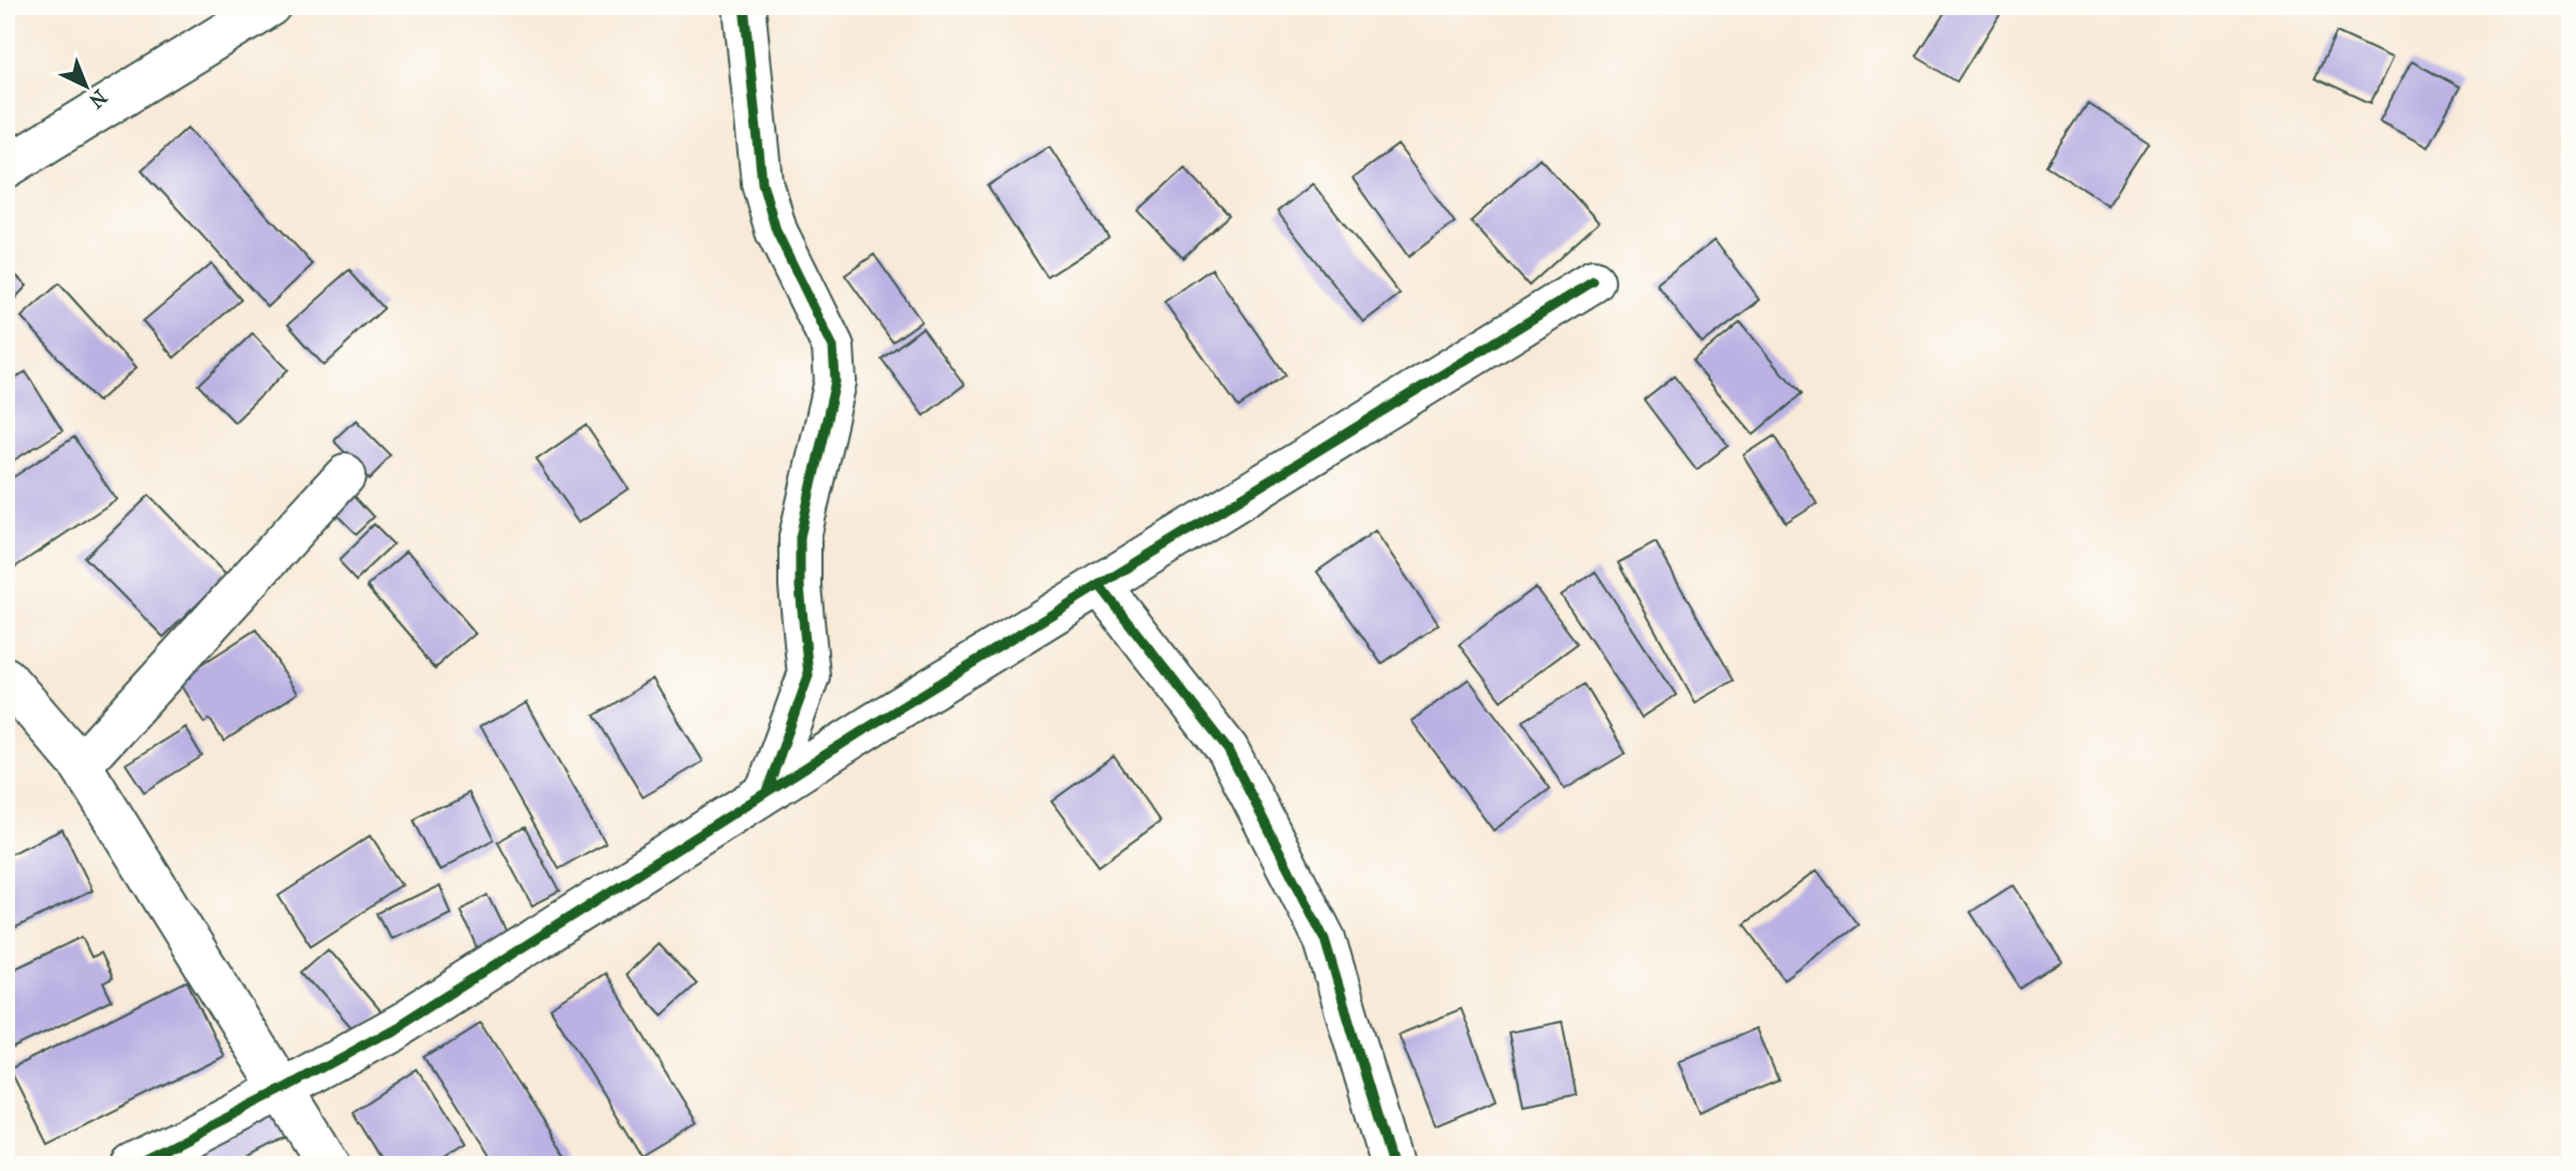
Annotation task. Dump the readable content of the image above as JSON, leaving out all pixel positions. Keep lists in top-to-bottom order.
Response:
{
  "north": "bottom right"
}
